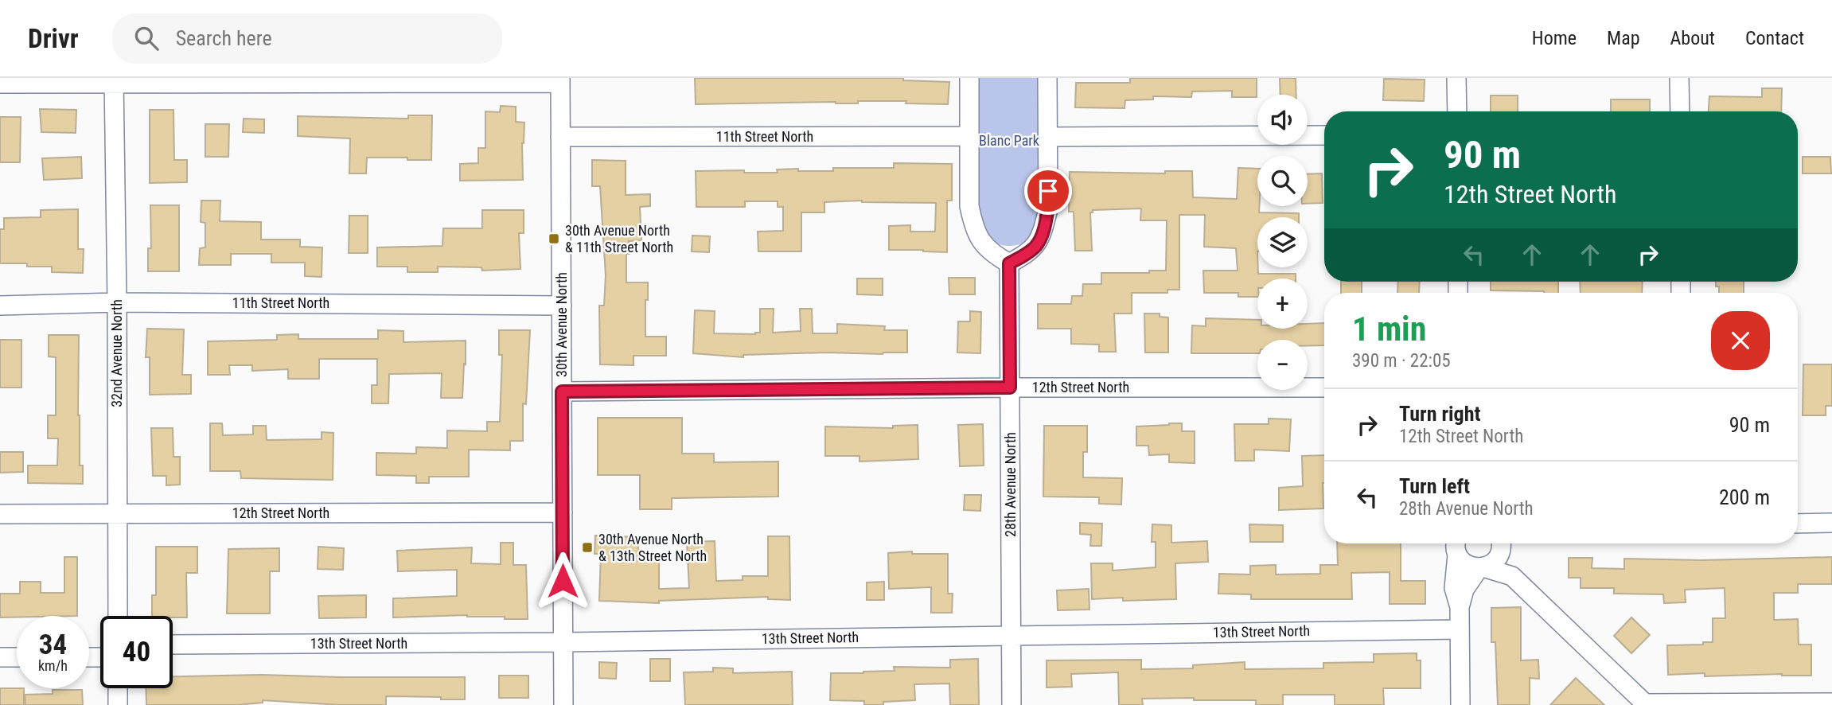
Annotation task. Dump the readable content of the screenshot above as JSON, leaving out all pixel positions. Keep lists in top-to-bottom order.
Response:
{
  "streets": {
    "street": [
      "11th Street North",
      "30th Avenue North",
      "32nd Avenue North",
      "12th Street North",
      "28th Avenue North",
      "13th Street North"
    ]
  },
  "crossings": [
    ["11th Street North", "30th Avenue North"],
    ["11th Street North", "32nd Avenue North"],
    ["30th Avenue North", "12th Street North"],
    ["30th Avenue North", "13th Street North"],
    ["32nd Avenue North", "12th Street North"],
    ["12th Street North", "28th Avenue North"],
    ["28th Avenue North", "13th Street North"]
  ],
  "parks": ["Blanc Park"],
  "places": {
    "transit": ["30th Avenue North & 11th Street North", "30th Avenue North & 13th Street North"]
  },
  "page": {
    "header": "Drivr",
    "search": "Search here",
    "nav": [
      "Home",
      "Map",
      "About",
      "Contact"
    ],
    "map_buttons": ["+", "−"],
    "turn": ["90 m", "12th Street North"],
    "heading": ["1 min", "390 m · 22:05"],
    "list": [
      {
        "name": "Turn right",
        "note": "12th Street North",
        "value": "90 m"
      },
      {
        "name": "Turn left",
        "note": "28th Avenue North",
        "value": "200 m"
      }
    ],
    "speed": "34 km/h",
    "limit": "40"
  }
}
